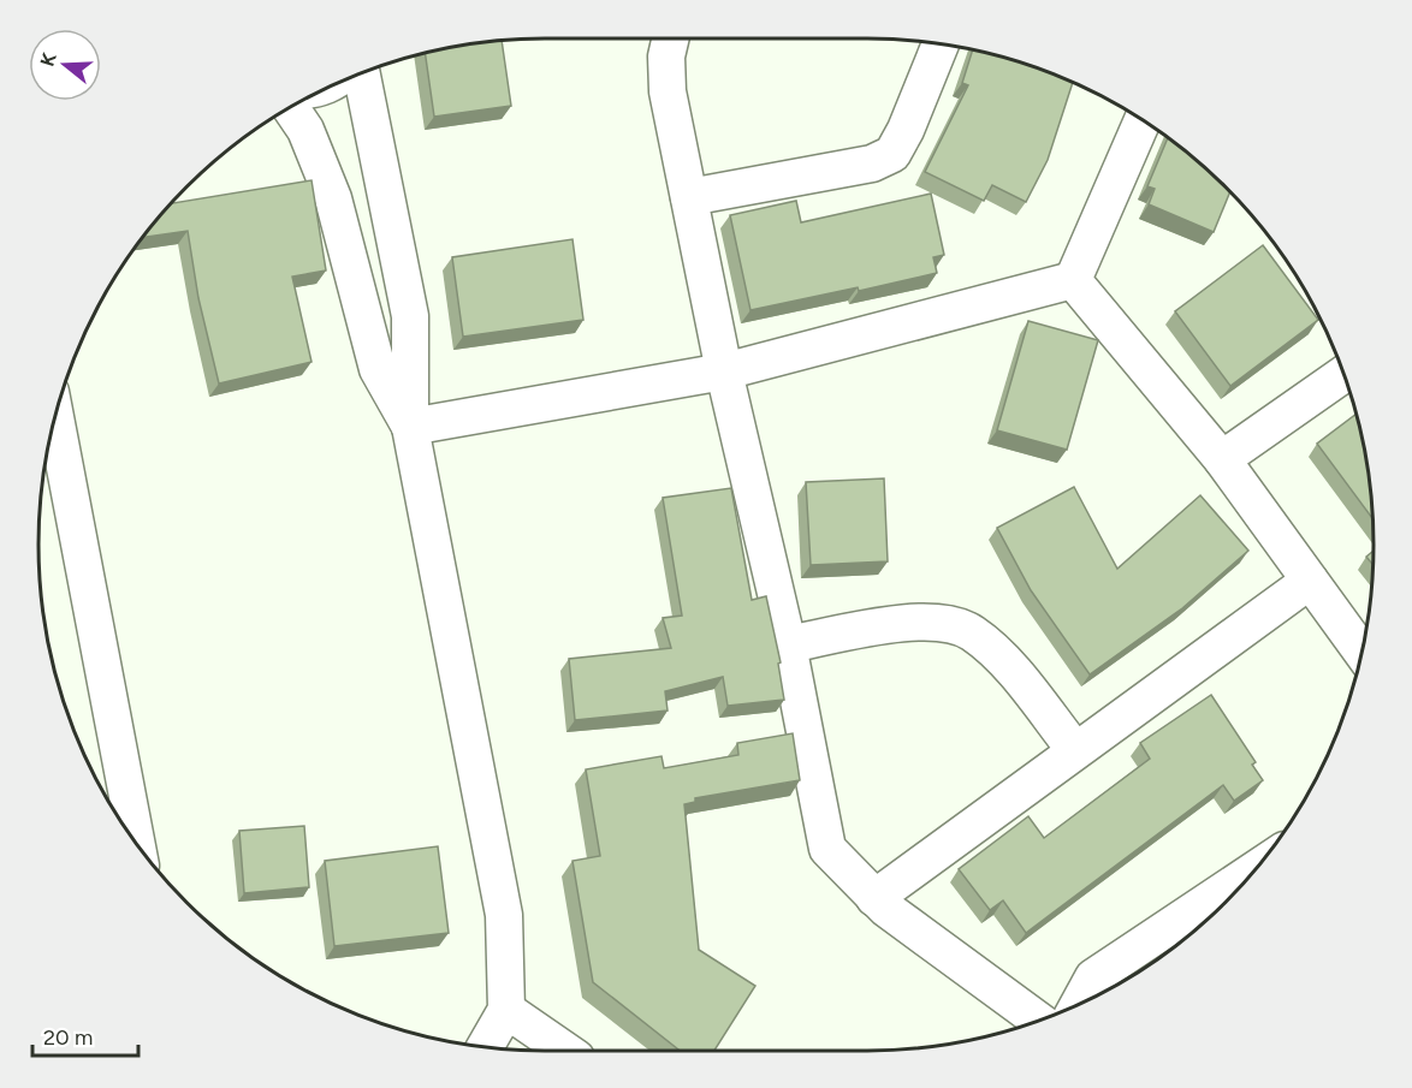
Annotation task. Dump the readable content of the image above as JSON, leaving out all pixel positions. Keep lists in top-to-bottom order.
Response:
{
  "scale_bar": "20 m",
  "north": "left"
}
